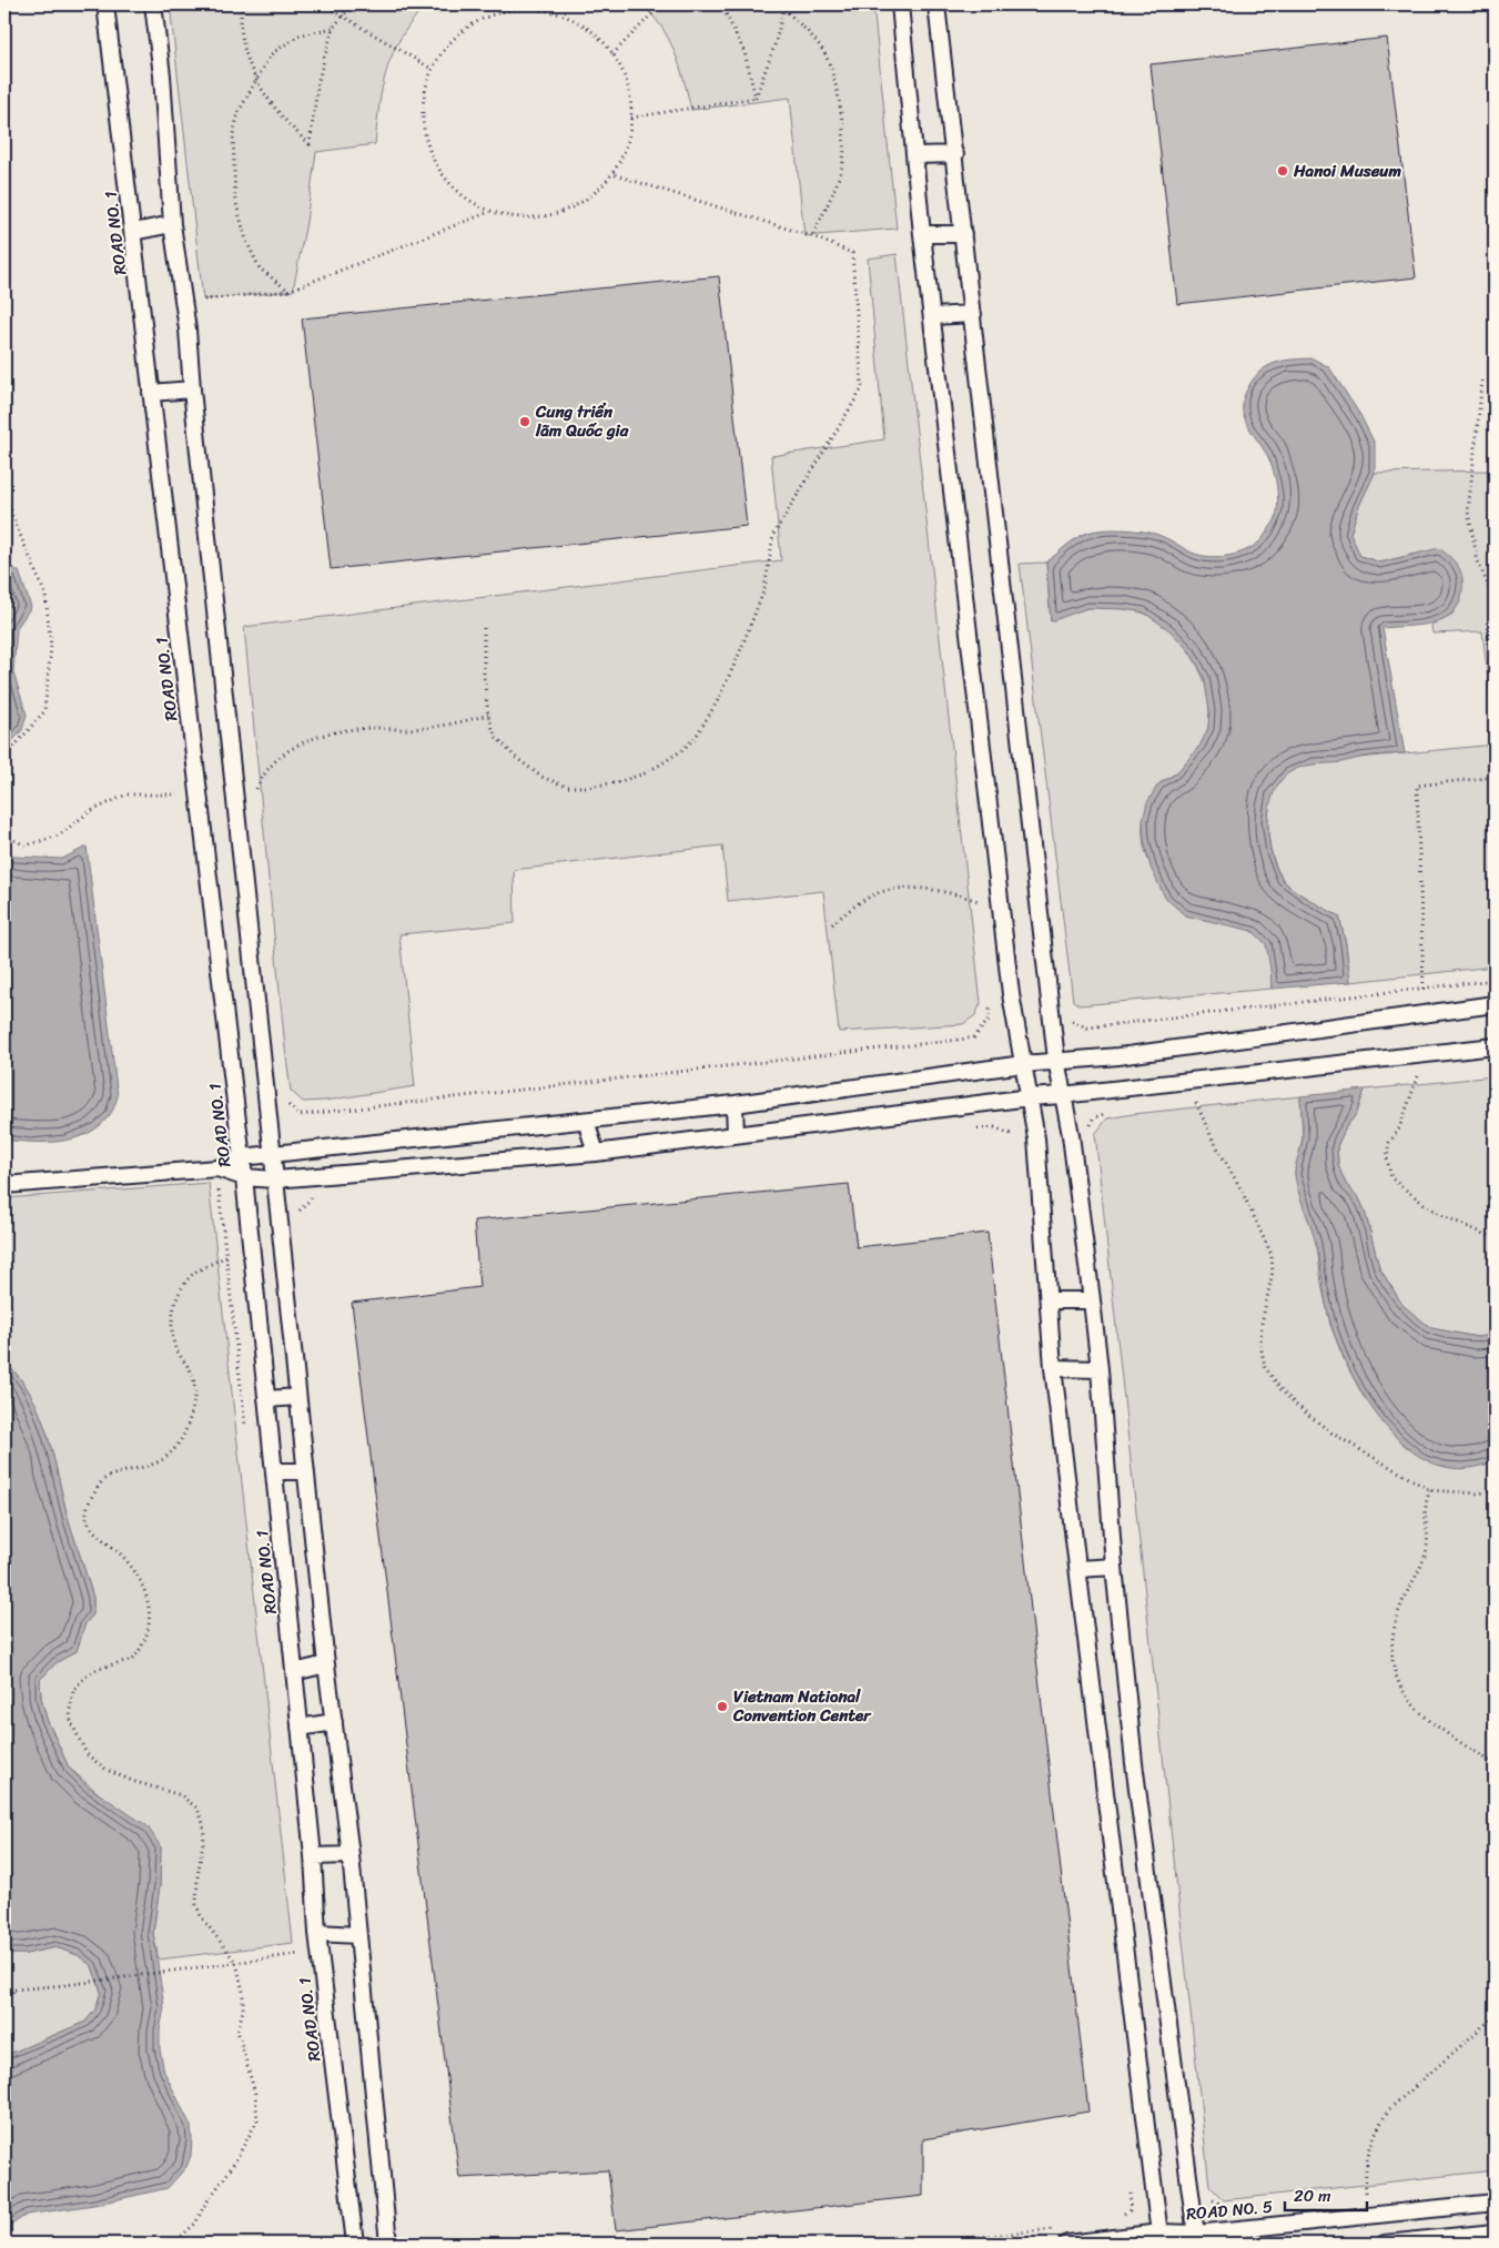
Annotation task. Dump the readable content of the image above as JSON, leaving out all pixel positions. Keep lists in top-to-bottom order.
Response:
{
  "streets": {
    "lane": ["ROAD NO. 1", "ROAD NO. 5"]
  },
  "places": ["Hanoi Museum", "Cung triển lãm Quốc gia", "Vietnam National Convention Center"],
  "scale_bar": "20 m"
}
